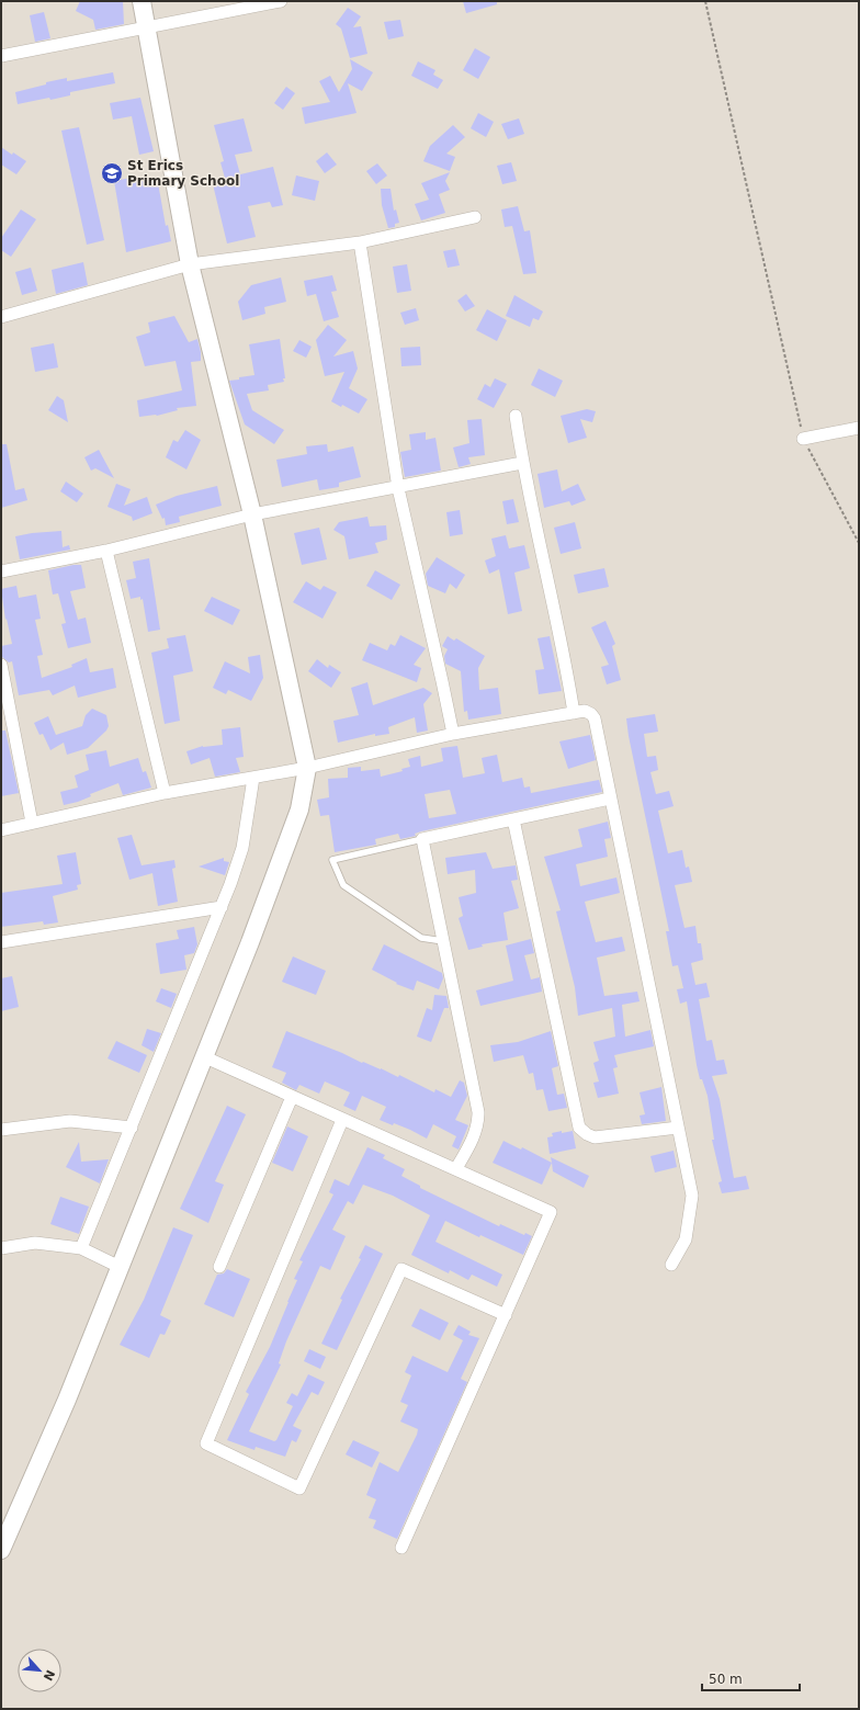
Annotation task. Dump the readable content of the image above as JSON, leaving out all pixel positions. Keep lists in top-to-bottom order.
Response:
{
  "places": {
    "school or university": ["St Erics Primary School"]
  },
  "scale_bar": "50 m",
  "north": "bottom right"
}
